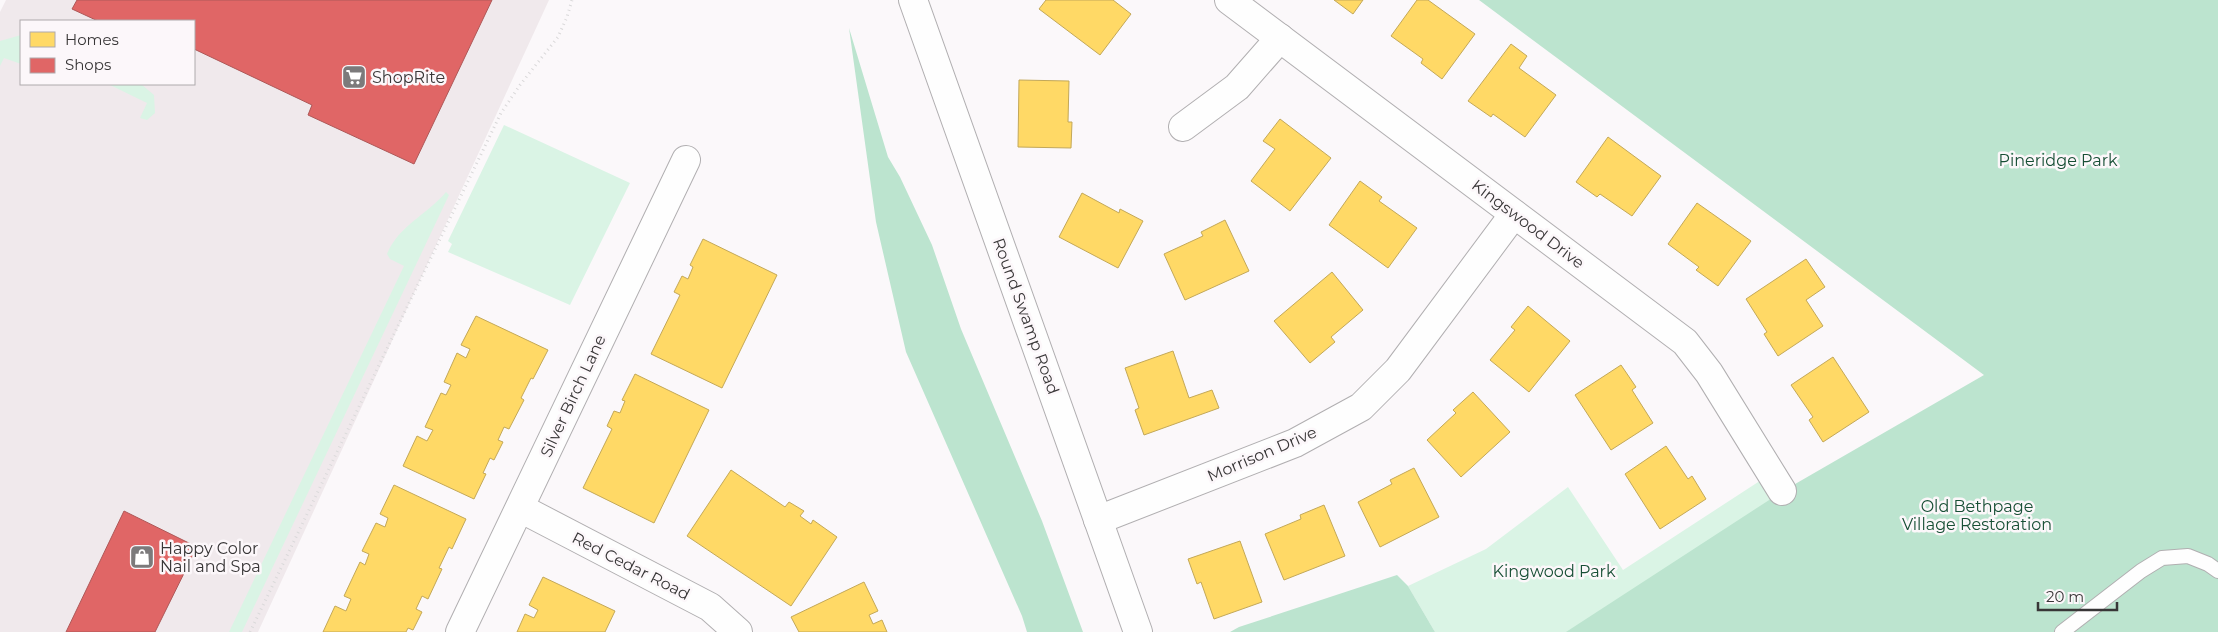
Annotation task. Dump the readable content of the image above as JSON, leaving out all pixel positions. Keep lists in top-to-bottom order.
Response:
{
  "streets": {
    "street": [
      "Kingswood Drive",
      "Round Swamp Road",
      "Silver Birch Lane",
      "Morrison Drive",
      "Red Cedar Road"
    ]
  },
  "crossings": [
    ["Kingswood Drive", "Morrison Drive"],
    ["Round Swamp Road", "Morrison Drive"],
    ["Silver Birch Lane", "Red Cedar Road"]
  ],
  "parks": ["Pineridge Park", "Old Bethpage Village Restoration", "Kingwood Park"],
  "places": {
    "supermarket": ["ShopRite"],
    "shop": ["Happy Color Nail and Spa"]
  },
  "legend": ["Homes", "Shops"],
  "scale_bar": "20 m"
}
